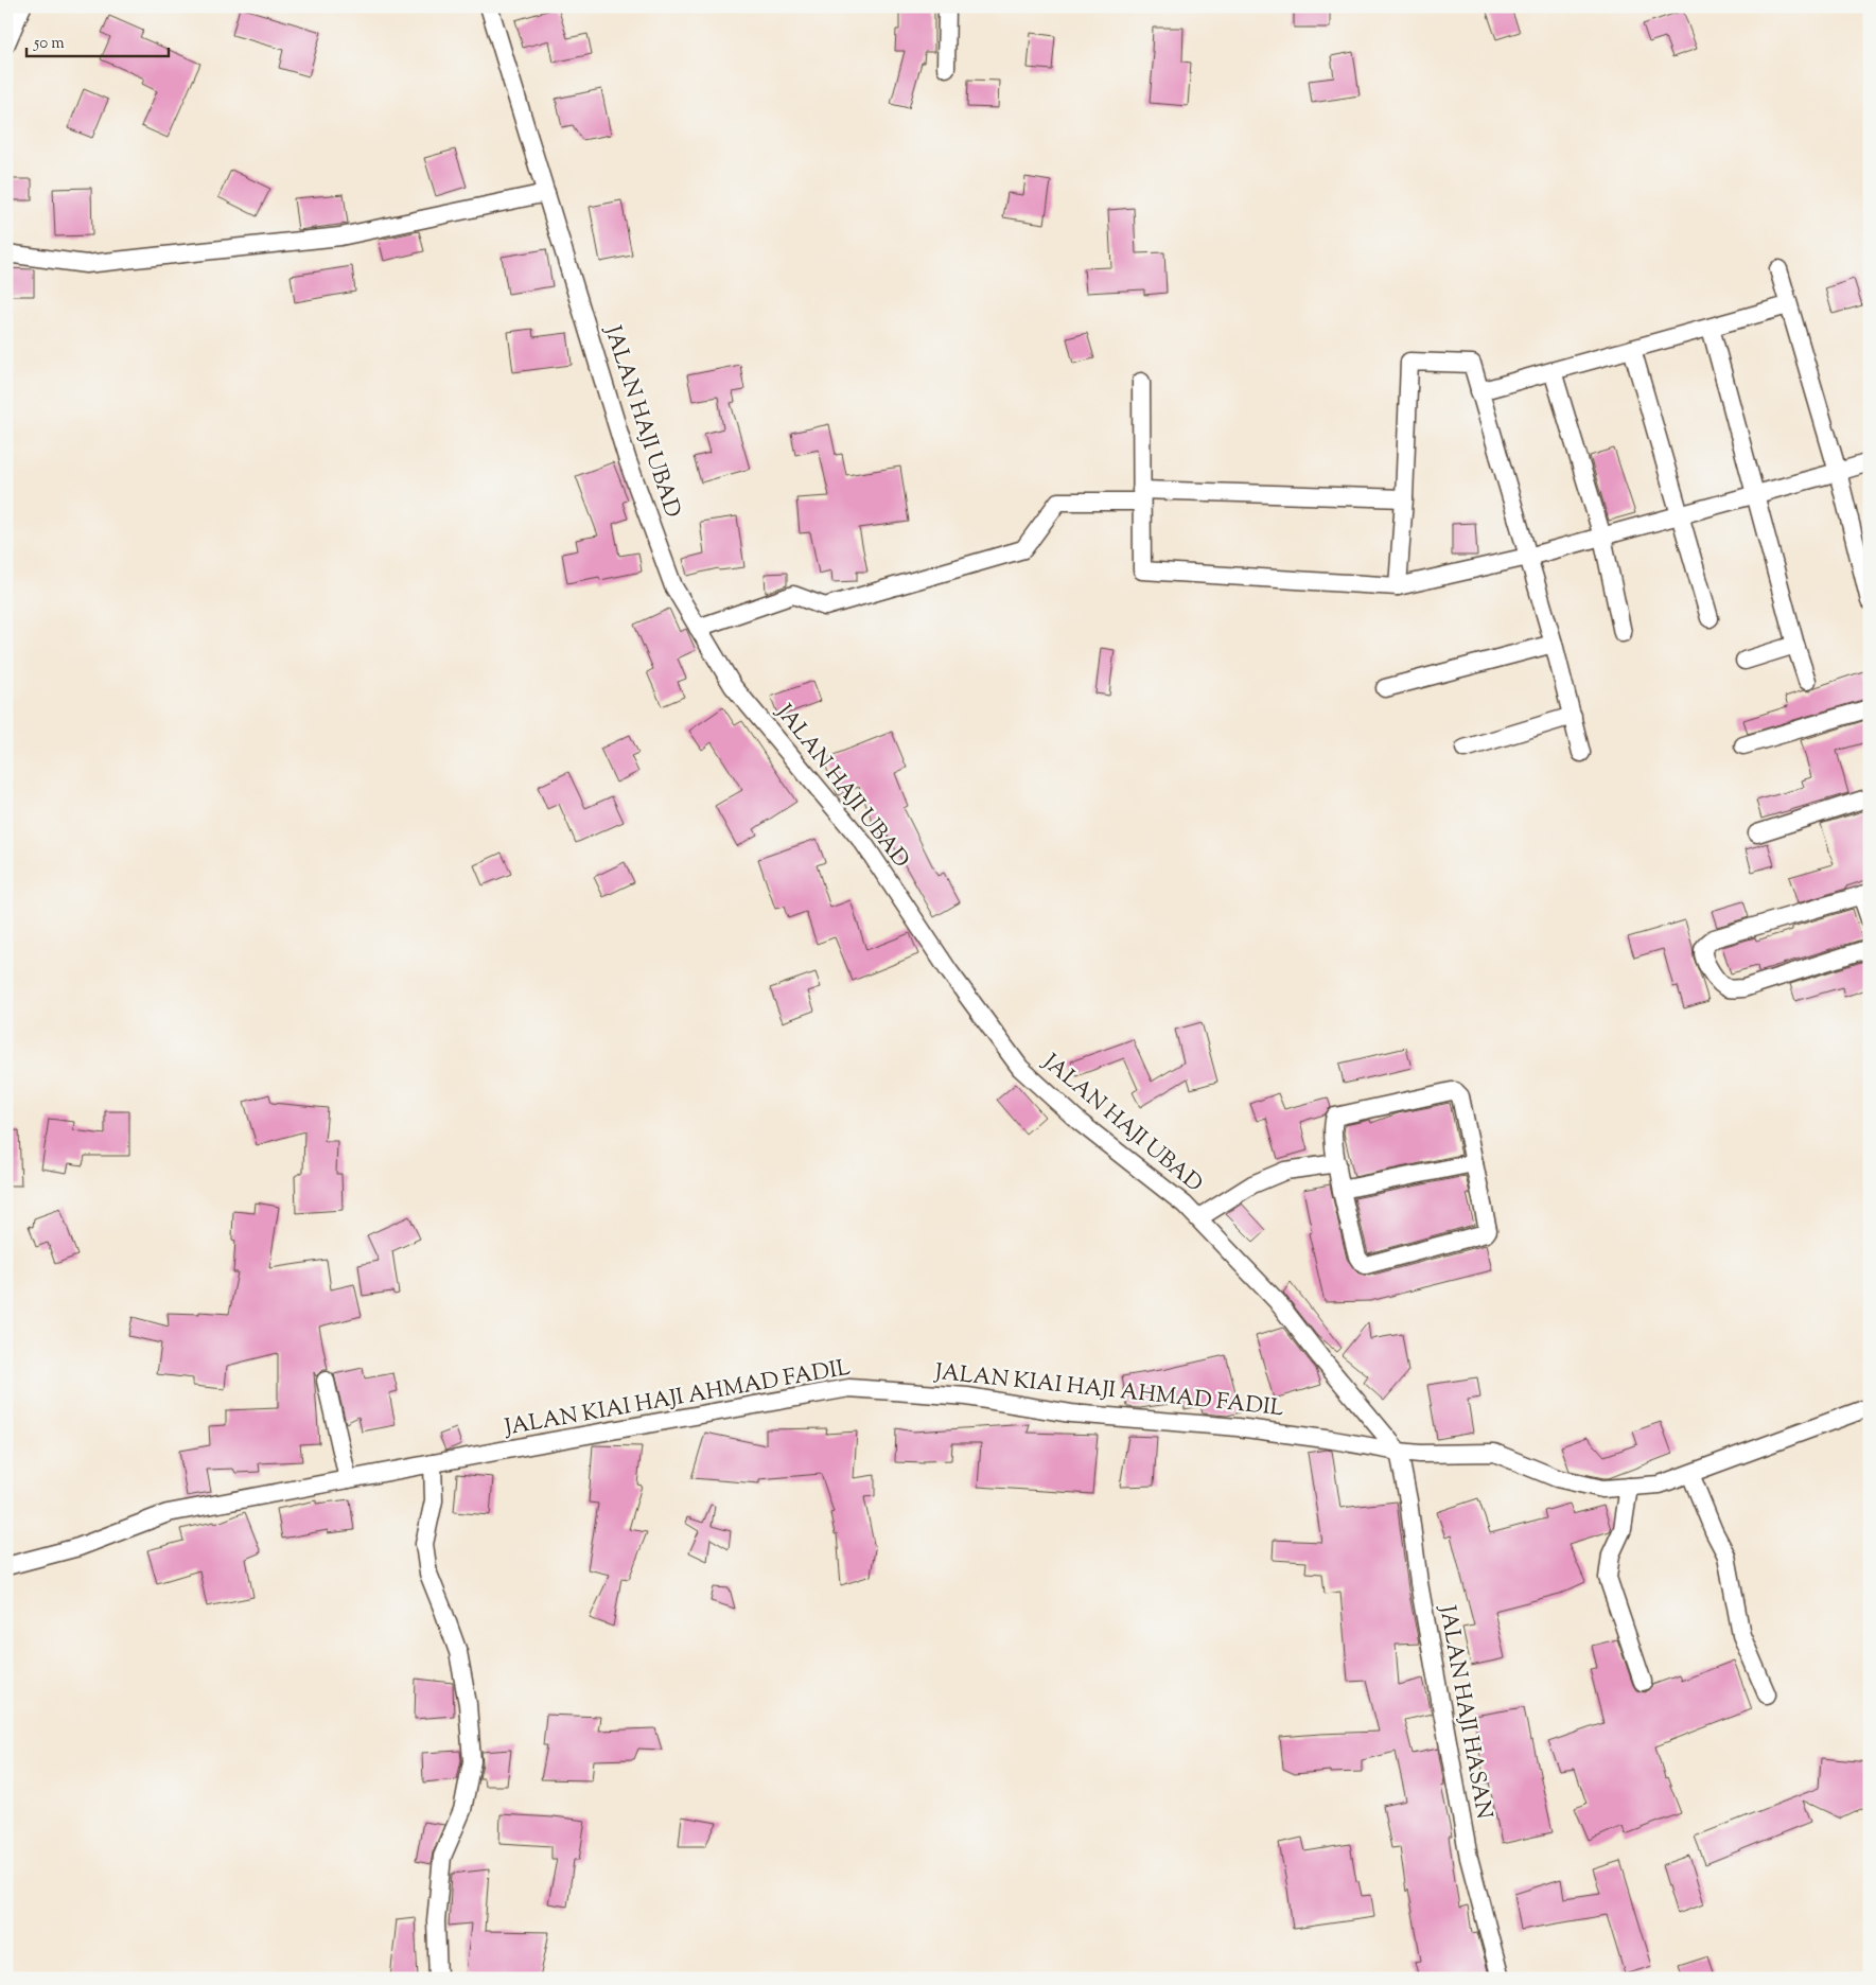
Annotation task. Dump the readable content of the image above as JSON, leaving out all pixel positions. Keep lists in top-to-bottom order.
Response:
{
  "streets": {
    "street": ["JALAN HAJI UBAD", "JALAN KIAI HAJI AHMAD FADIL", "JALAN HAJI HASAN"]
  },
  "crossings": [
    ["JALAN HAJI UBAD", "JALAN KIAI HAJI AHMAD FADIL"],
    ["JALAN HAJI UBAD", "JALAN HAJI HASAN"],
    ["JALAN KIAI HAJI AHMAD FADIL", "JALAN HAJI HASAN"]
  ],
  "scale_bar": "50 m"
}
